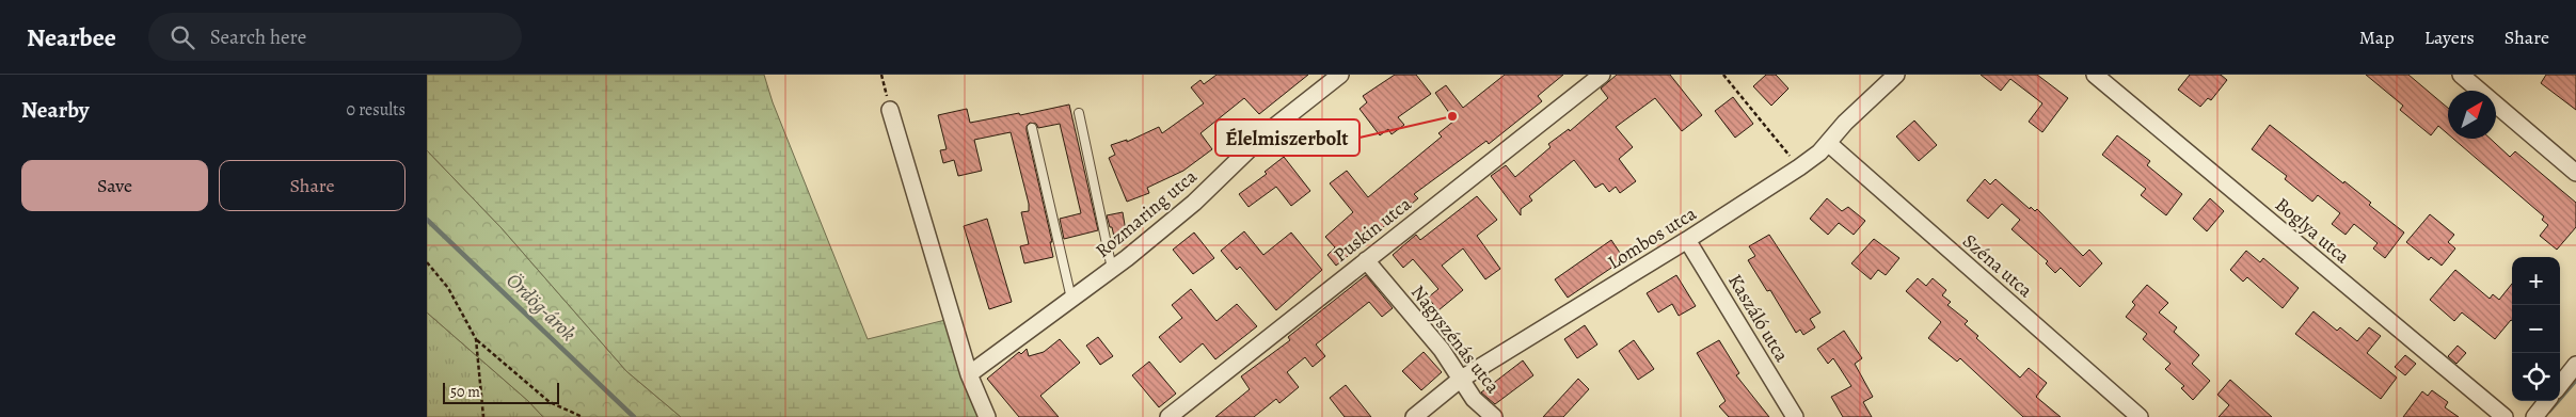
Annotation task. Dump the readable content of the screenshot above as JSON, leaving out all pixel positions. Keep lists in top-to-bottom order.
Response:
{
  "streets": {
    "street": [
      "Rozmaring utca",
      "Puskin utca",
      "Boglya utca",
      "Lombos utca",
      "Széna utca",
      "Kaszáló utca",
      "Nagyszénás utca"
    ]
  },
  "crossings": [
    ["Puskin utca", "Nagyszénás utca"],
    ["Lombos utca", "Széna utca"],
    ["Lombos utca", "Kaszáló utca"],
    ["Lombos utca", "Nagyszénás utca"]
  ],
  "water": ["Ördög-árok"],
  "places": ["Élelmiszerbolt"],
  "scale_bar": "50 m",
  "north": "top right",
  "page": {
    "header": "Nearbee",
    "search": "Search here",
    "nav": ["Map", "Layers", "Share"],
    "heading": ["Nearby", "0 results"],
    "buttons": ["Save", "Share"],
    "map_buttons": ["+", "−"],
    "scale": "50 m"
  }
}
